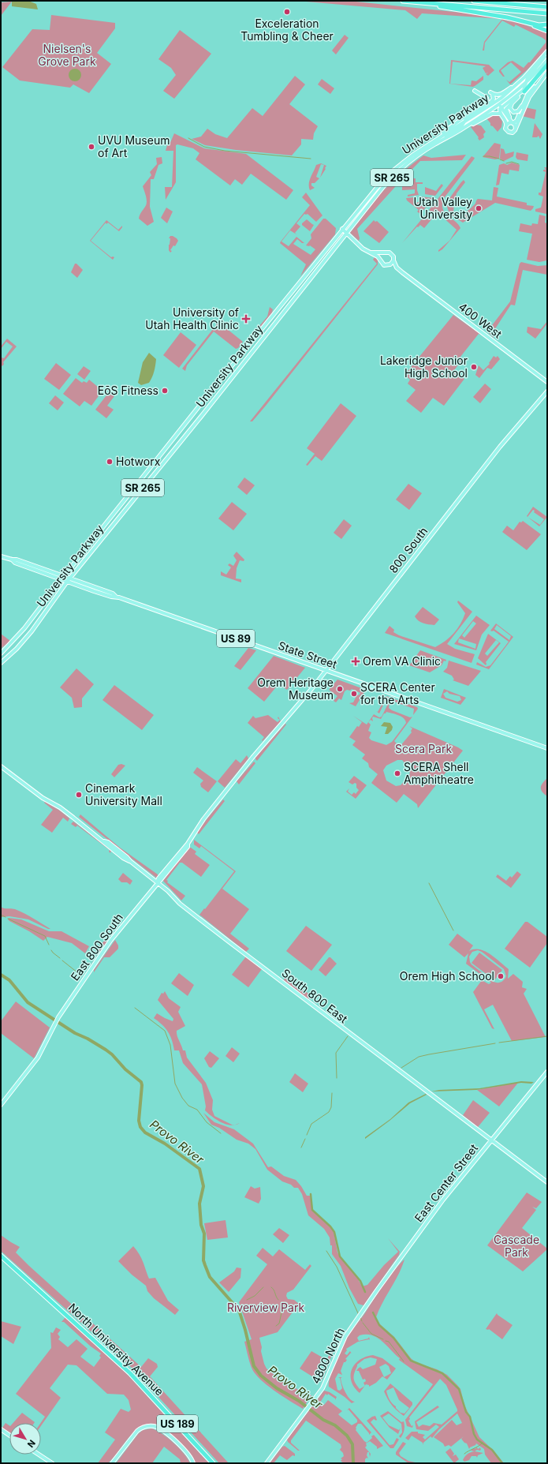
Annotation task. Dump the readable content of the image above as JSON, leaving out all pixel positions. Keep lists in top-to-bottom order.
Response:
{
  "streets": {
    "highway": ["North University Avenue", "US 189"],
    "main road": [
      "University Parkway",
      "SR 265",
      "400 West",
      "800 South",
      "US 89",
      "State Street",
      "East 800 South",
      "South 800 East",
      "East Center Street",
      "4800 North"
    ]
  },
  "crossings": [
    ["University Parkway", "State Street"],
    ["800 South", "State Street"],
    ["800 South", "East 800 South"],
    ["800 South", "South 800 East"],
    ["East 800 South", "South 800 East"],
    ["South 800 East", "East Center Street"],
    ["East Center Street", "4800 North"]
  ],
  "water": ["Provo River"],
  "parks": [
    "Nielsen's Grove Park",
    "Scera Park",
    "Cascade Park",
    "Riverview Park"
  ],
  "places": {
    "other": [
      "Exceleration Tumbling & Cheer",
      "UVU Museum of Art",
      "Utah Valley University",
      "Lakeridge Junior High School",
      "EōS Fitness",
      "Hotworx",
      "Orem Heritage Museum",
      "SCERA Center for the Arts",
      "SCERA Shell Amphitheatre",
      "Cinemark University Mall",
      "Orem High School"
    ],
    "health": ["University of Utah Health Clinic", "Orem VA Clinic"]
  },
  "north": "bottom right"
}
